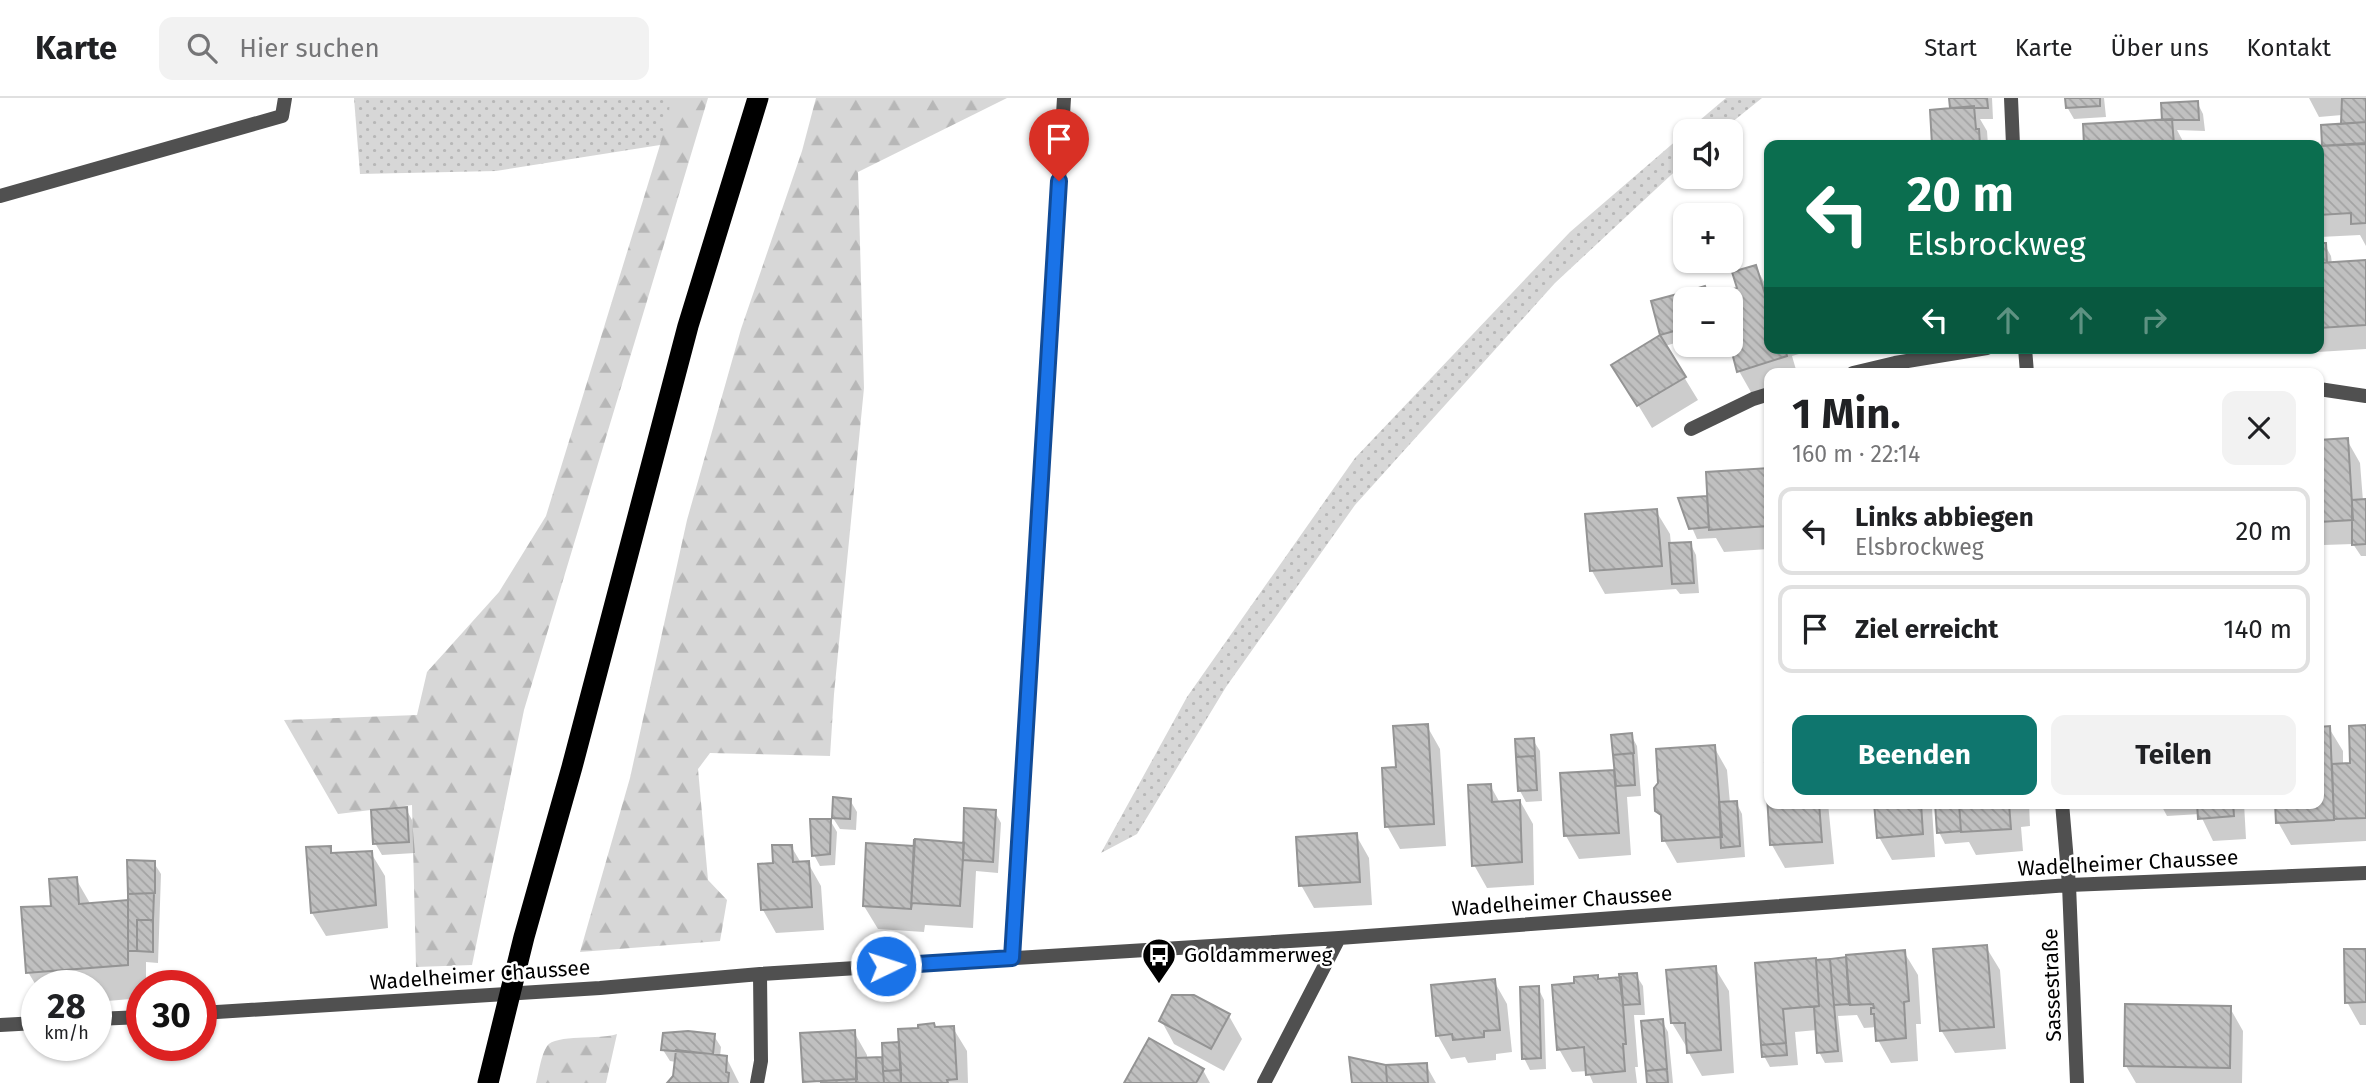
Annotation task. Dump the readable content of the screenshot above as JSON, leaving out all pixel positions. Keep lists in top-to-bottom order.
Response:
{
  "streets": {
    "street": ["Wadelheimer Chaussee", "Sassestraße"]
  },
  "crossings": [
    ["Wadelheimer Chaussee", "Sassestraße"]
  ],
  "places": {
    "bus stop": ["Goldammerweg"]
  },
  "page": {
    "header": "Karte",
    "search": "Hier suchen",
    "nav": [
      "Start",
      "Karte",
      "Über uns",
      "Kontakt"
    ],
    "map_buttons": ["+", "−"],
    "turn": ["20 m", "Elsbrockweg"],
    "heading": ["1 Min.", "160 m · 22:14"],
    "list": [
      {
        "name": "Links abbiegen",
        "note": "Elsbrockweg",
        "value": "20 m"
      },
      {
        "name": "Ziel erreicht",
        "value": "140 m"
      }
    ],
    "buttons": ["Beenden", "Teilen"],
    "speed": "28 km/h",
    "limit": "30"
  }
}
